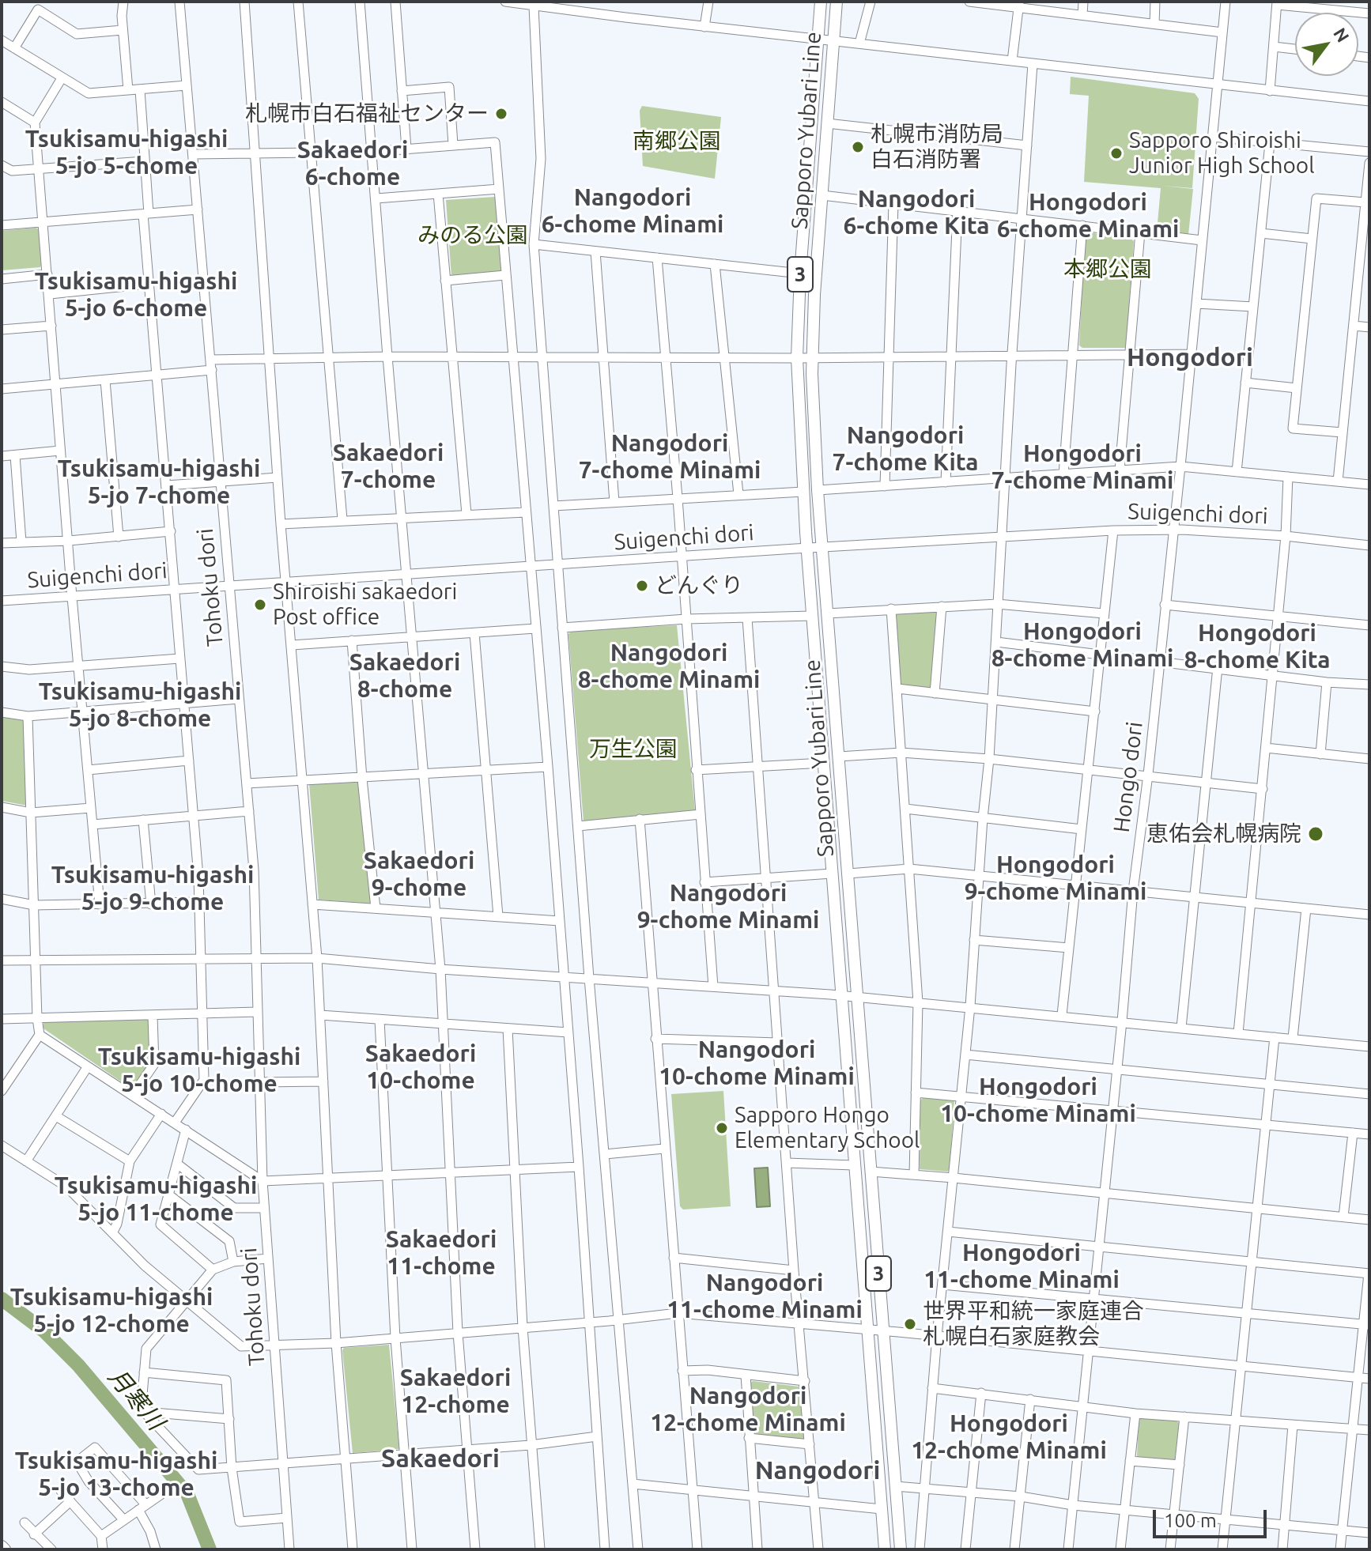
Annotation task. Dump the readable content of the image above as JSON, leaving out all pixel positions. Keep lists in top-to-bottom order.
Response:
{
  "streets": {
    "main road": ["Sapporo Yubari Line", "3"],
    "street": ["Suigenchi dori", "Tohoku dori", "Hongo dori"]
  },
  "crossings": [
    ["Sapporo Yubari Line", "Suigenchi dori"],
    ["Suigenchi dori", "Tohoku dori"],
    ["Suigenchi dori", "Hongo dori"]
  ],
  "districts": [
    "Tsukisamu-higashi 5-jo 5-chome",
    "Sakaedori 6-chome",
    "Nangodori 6-chome Minami",
    "Nangodori 6-chome Kita",
    "Hongodori 6-chome Minami",
    "Tsukisamu-higashi 5-jo 6-chome",
    "Hongodori",
    "Nangodori 7-chome Kita",
    "Nangodori 7-chome Minami",
    "Sakaedori 7-chome",
    "Hongodori 7-chome Minami",
    "Tsukisamu-higashi 5-jo 7-chome",
    "Hongodori 8-chome Minami",
    "Hongodori 8-chome Kita",
    "Nangodori 8-chome Minami",
    "Sakaedori 8-chome",
    "Tsukisamu-higashi 5-jo 8-chome",
    "Sakaedori 9-chome",
    "Hongodori 9-chome Minami",
    "Tsukisamu-higashi 5-jo 9-chome",
    "Nangodori 9-chome Minami",
    "Nangodori 10-chome Minami",
    "Sakaedori 10-chome",
    "Tsukisamu-higashi 5-jo 10-chome",
    "Hongodori 10-chome Minami",
    "Tsukisamu-higashi 5-jo 11-chome",
    "Sakaedori 11-chome",
    "Hongodori 11-chome Minami",
    "Nangodori 11-chome Minami",
    "Tsukisamu-higashi 5-jo 12-chome",
    "Sakaedori 12-chome",
    "Nangodori 12-chome Minami",
    "Hongodori 12-chome Minami",
    "Sakaedori",
    "Tsukisamu-higashi 5-jo 13-chome",
    "Nangodori"
  ],
  "water": ["月寒川"],
  "parks": [
    "南郷公園",
    "みのる公園",
    "本郷公園",
    "万生公園"
  ],
  "places": [
    "札幌市白石福祉センター",
    "札幌市消防局 白石消防署",
    "Sapporo Shiroishi Junior High School",
    "どんぐり",
    "Shiroishi sakaedori Post office",
    "恵佑会札幌病院",
    "Sapporo Hongo Elementary School",
    "世界平和統一家庭連合 札幌白石家庭教会"
  ],
  "scale_bar": "100 m",
  "north": "top right"
}
